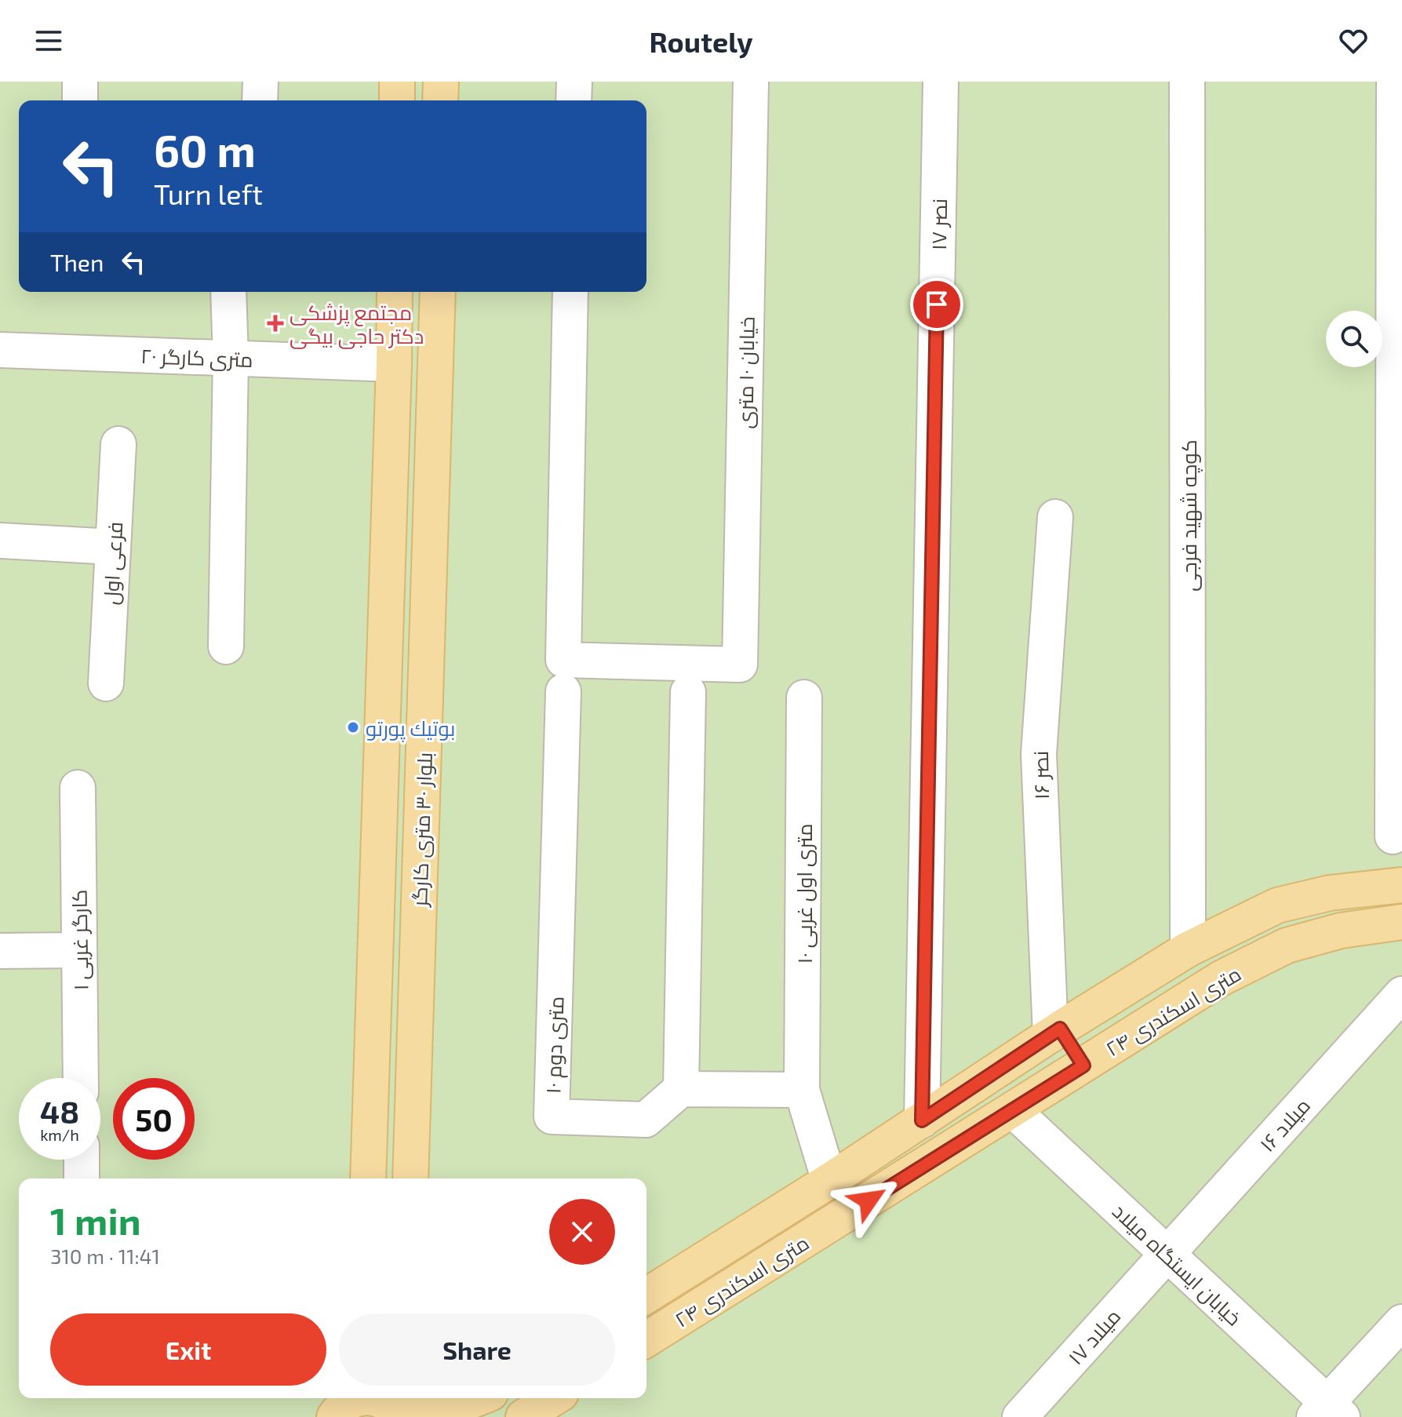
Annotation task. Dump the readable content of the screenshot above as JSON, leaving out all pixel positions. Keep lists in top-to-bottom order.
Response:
{
  "streets": {
    "main road": ["بلوار ۳۰ متری کارگر", "۲۴ متری اسکندری"],
    "street": [
      "نصر ۱۷",
      "۲۰ متری کارگر",
      "خیابان ۱۰ متری",
      "کوچه شهید فرجی",
      "فرعی اول",
      "نصر ۱۶",
      "۱۰ متری اول غربی",
      "کارگر غربی ۱",
      "۱۰ متری دوم",
      "میلاد ۱۶",
      "خیابان ایستگاه میلاد",
      "میلاد ۱۷"
    ]
  },
  "crossings": [
    ["نصر ۱۷", "۲۴ متری اسکندری"],
    ["۲۰ متری کارگر", "بلوار ۳۰ متری کارگر"],
    ["خیابان ۱۰ متری", "۱۰ متری دوم"],
    ["کوچه شهید فرجی", "۲۴ متری اسکندری"],
    ["نصر ۱۶", "۲۴ متری اسکندری"],
    ["۲۴ متری اسکندری", "خیابان ایستگاه میلاد"],
    ["میلاد ۱۶", "خیابان ایستگاه میلاد"],
    ["میلاد ۱۶", "میلاد ۱۷"],
    ["خیابان ایستگاه میلاد", "میلاد ۱۷"]
  ],
  "places": {
    "health": ["مجتمع پزشکی دکتر حاجی بیگی"],
    "other": ["بوتيك پورتو"]
  },
  "page": {
    "header": "Routely",
    "turn": ["60 m", "Turn left"],
    "then": "Then",
    "speed": "48 km/h",
    "limit": "50",
    "heading": ["1 min", "310 m · 11:41"],
    "buttons": ["Exit", "Share"]
  }
}
